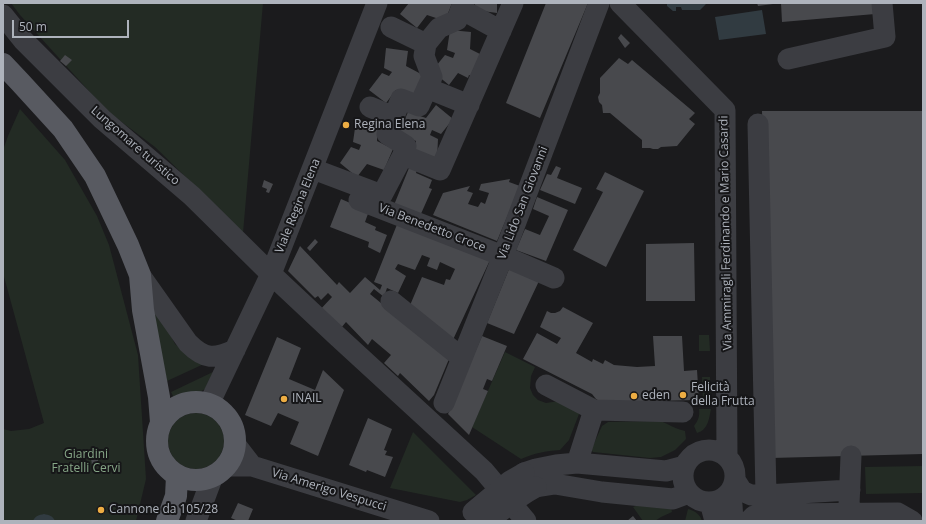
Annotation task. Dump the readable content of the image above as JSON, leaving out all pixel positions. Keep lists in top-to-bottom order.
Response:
{
  "streets": {
    "street": [
      "Lungomare turistico",
      "Via Lido San Giovanni",
      "Viale Regina Elena",
      "Via Benedetto Croce",
      "Via Ammiragli Ferdinando e Mario Casardi",
      "Via Amerigo Vespucci"
    ]
  },
  "crossings": [
    ["Lungomare turistico", "Viale Regina Elena"],
    ["Via Lido San Giovanni", "Via Benedetto Croce"],
    ["Viale Regina Elena", "Via Benedetto Croce"],
    ["Viale Regina Elena", "Via Amerigo Vespucci"]
  ],
  "parks": ["Giardini Fratelli Cervi"],
  "places": [
    "Regina Elena",
    "Felicità della Frutta",
    "eden",
    "INAIL",
    "Cannone da 105/28"
  ],
  "scale_bar": "50 m"
}
